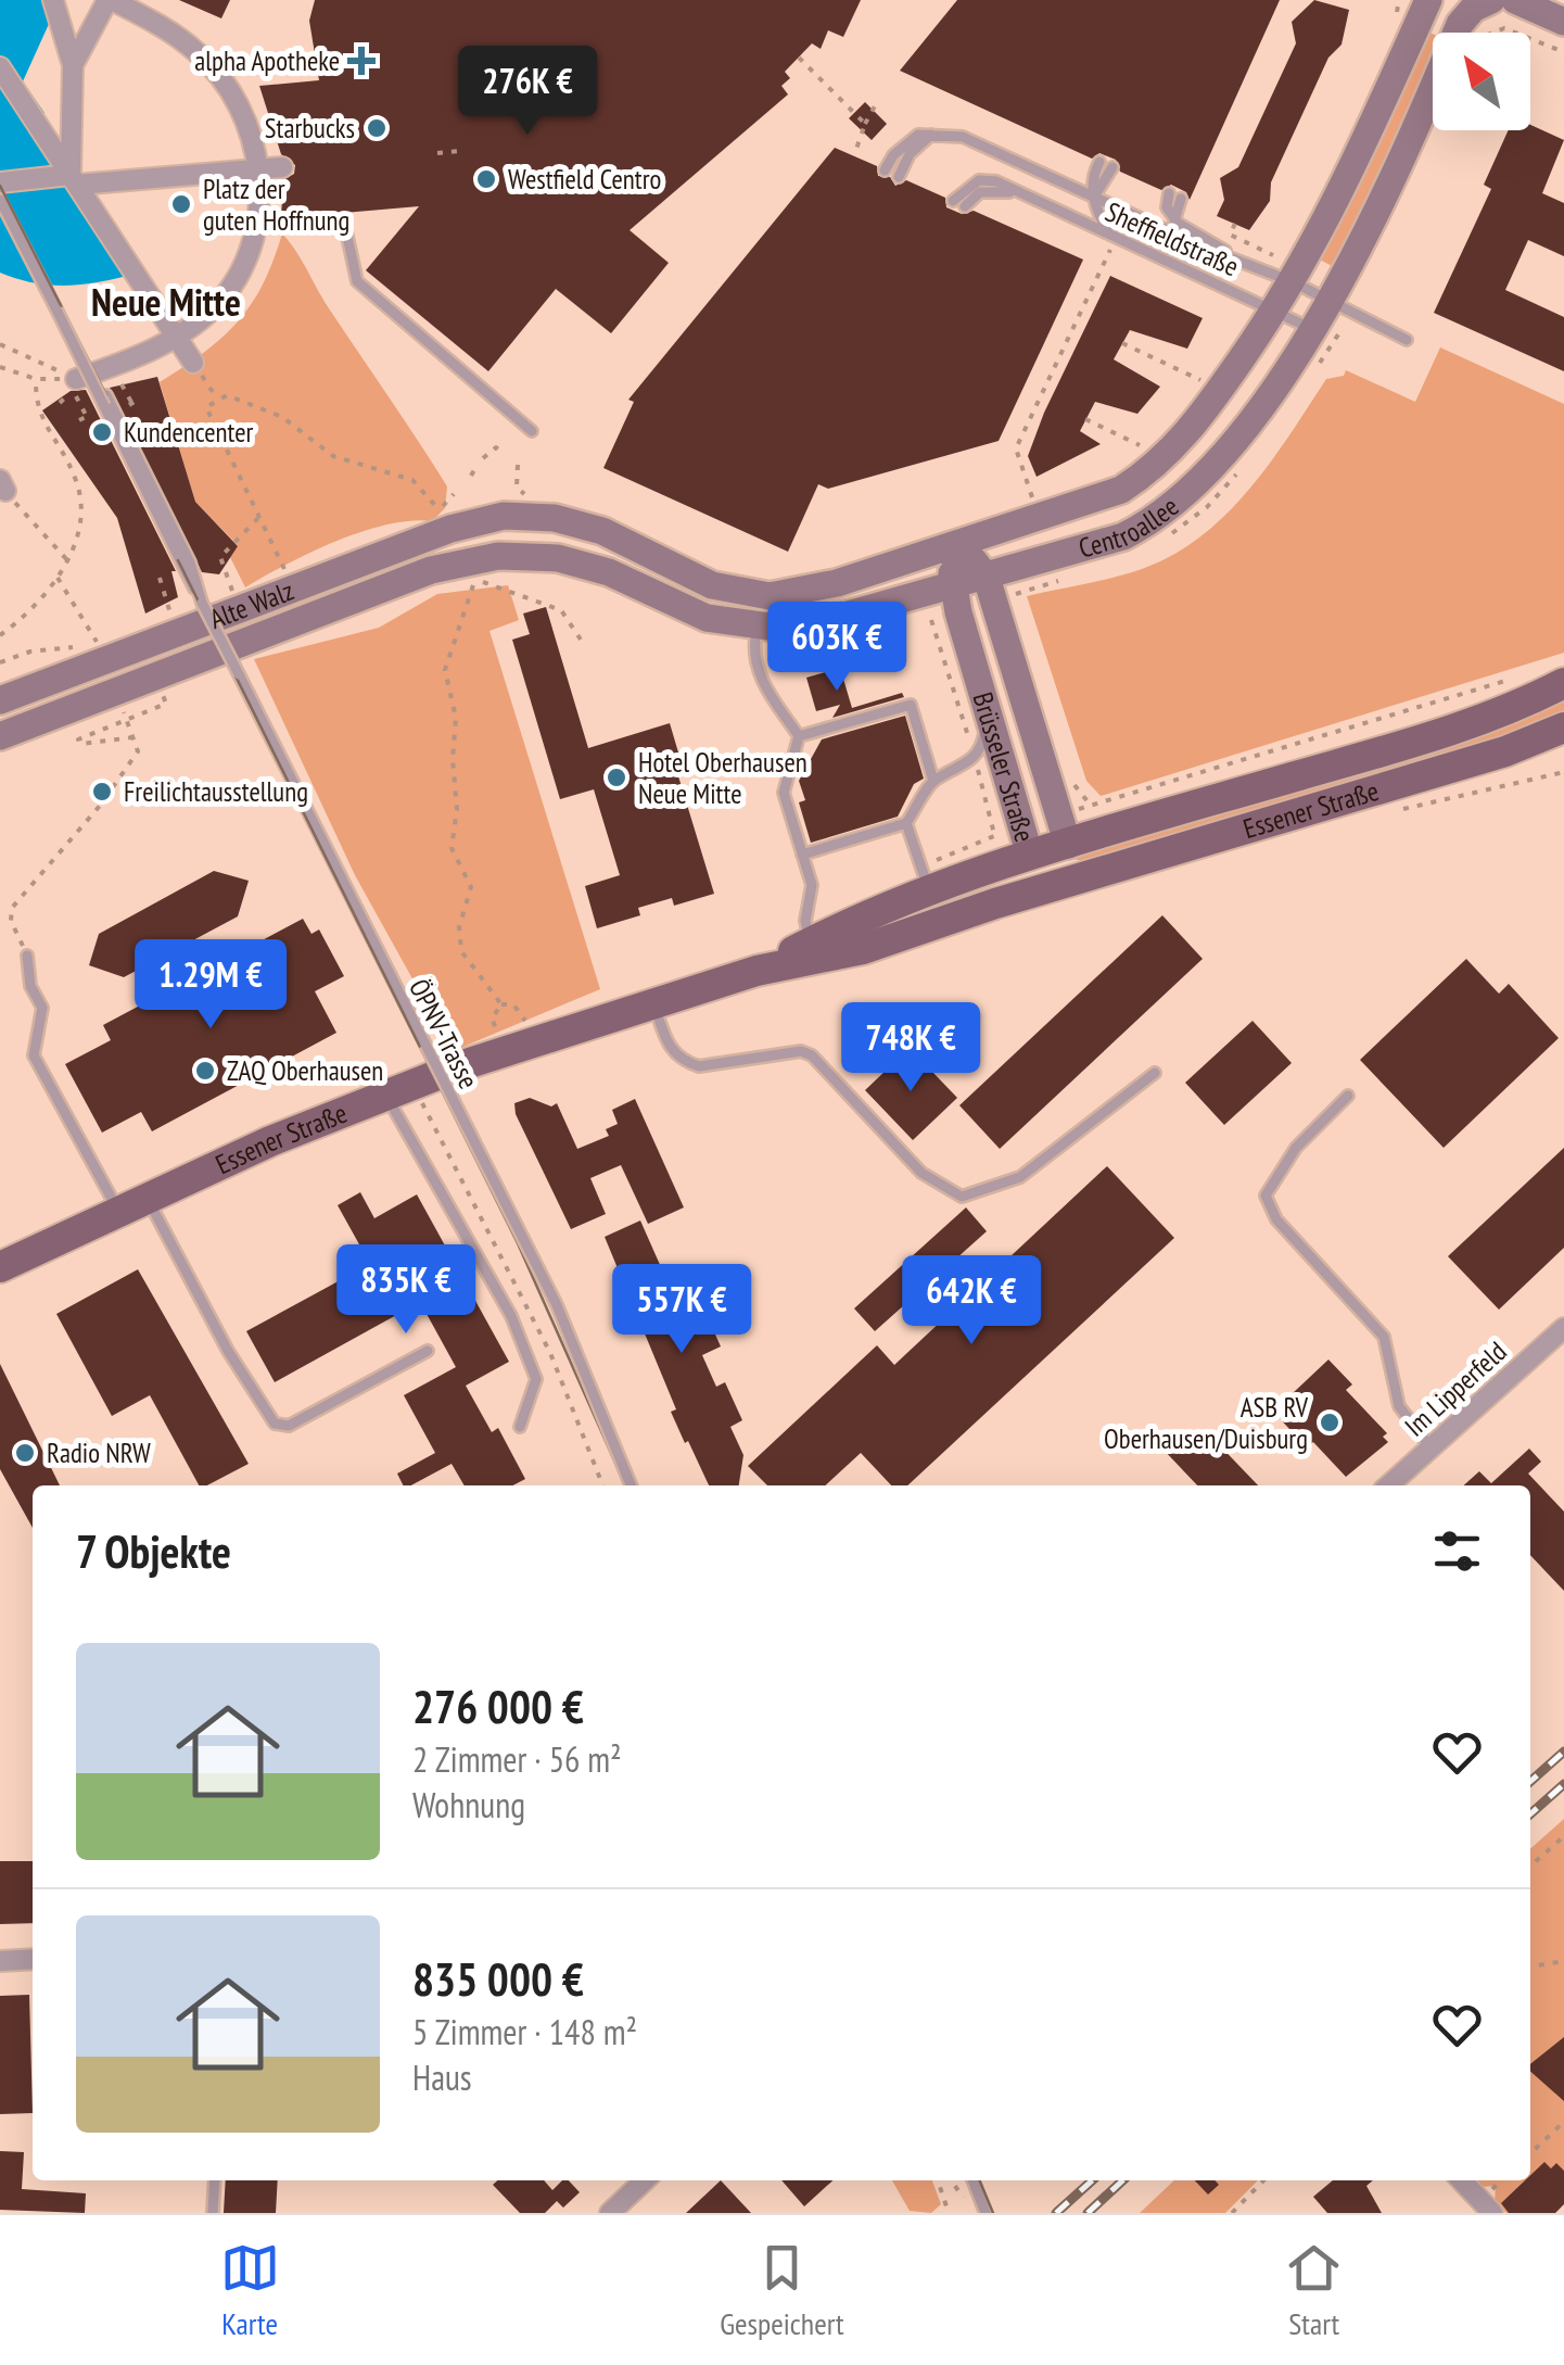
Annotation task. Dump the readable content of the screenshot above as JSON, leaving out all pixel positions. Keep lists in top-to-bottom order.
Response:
{
  "streets": {
    "main road": ["Essener Straße"],
    "street": [
      "Centroallee",
      "Alte Walz",
      "Brüsseler Straße",
      "Im Lipperfeld"
    ],
    "lane": ["Sheffieldstraße", "ÖPNV-Trasse"]
  },
  "crossings": [
    ["Sheffieldstraße", "Centroallee"],
    ["Centroallee", "Alte Walz"],
    ["Centroallee", "Brüsseler Straße"],
    ["Brüsseler Straße", "Essener Straße"]
  ],
  "districts": ["Neue Mitte"],
  "places": {
    "health": ["alpha Apotheke"],
    "other": [
      "Starbucks",
      "Westfield Centro",
      "Platz der guten Hoffnung",
      "Kundencenter",
      "Hotel Oberhausen Neue Mitte",
      "Freilichtausstellung",
      "ZAQ Oberhausen",
      "ASB RV Oberhausen/Duisburg",
      "Radio NRW"
    ]
  },
  "north": "top left",
  "page": {
    "price": [
      "276K €",
      "603K €",
      "1.29M €",
      "748K €",
      "835K €",
      "642K €",
      "557K €"
    ],
    "heading": "7 Objekte",
    "list": [
      {
        "name": "276 000 €",
        "note": "2 Zimmer · 56 m² · Wohnung"
      },
      {
        "name": "835 000 €",
        "note": "5 Zimmer · 148 m² · Haus"
      }
    ],
    "tabs": ["Karte", "Gespeichert", "Start"]
  }
}
